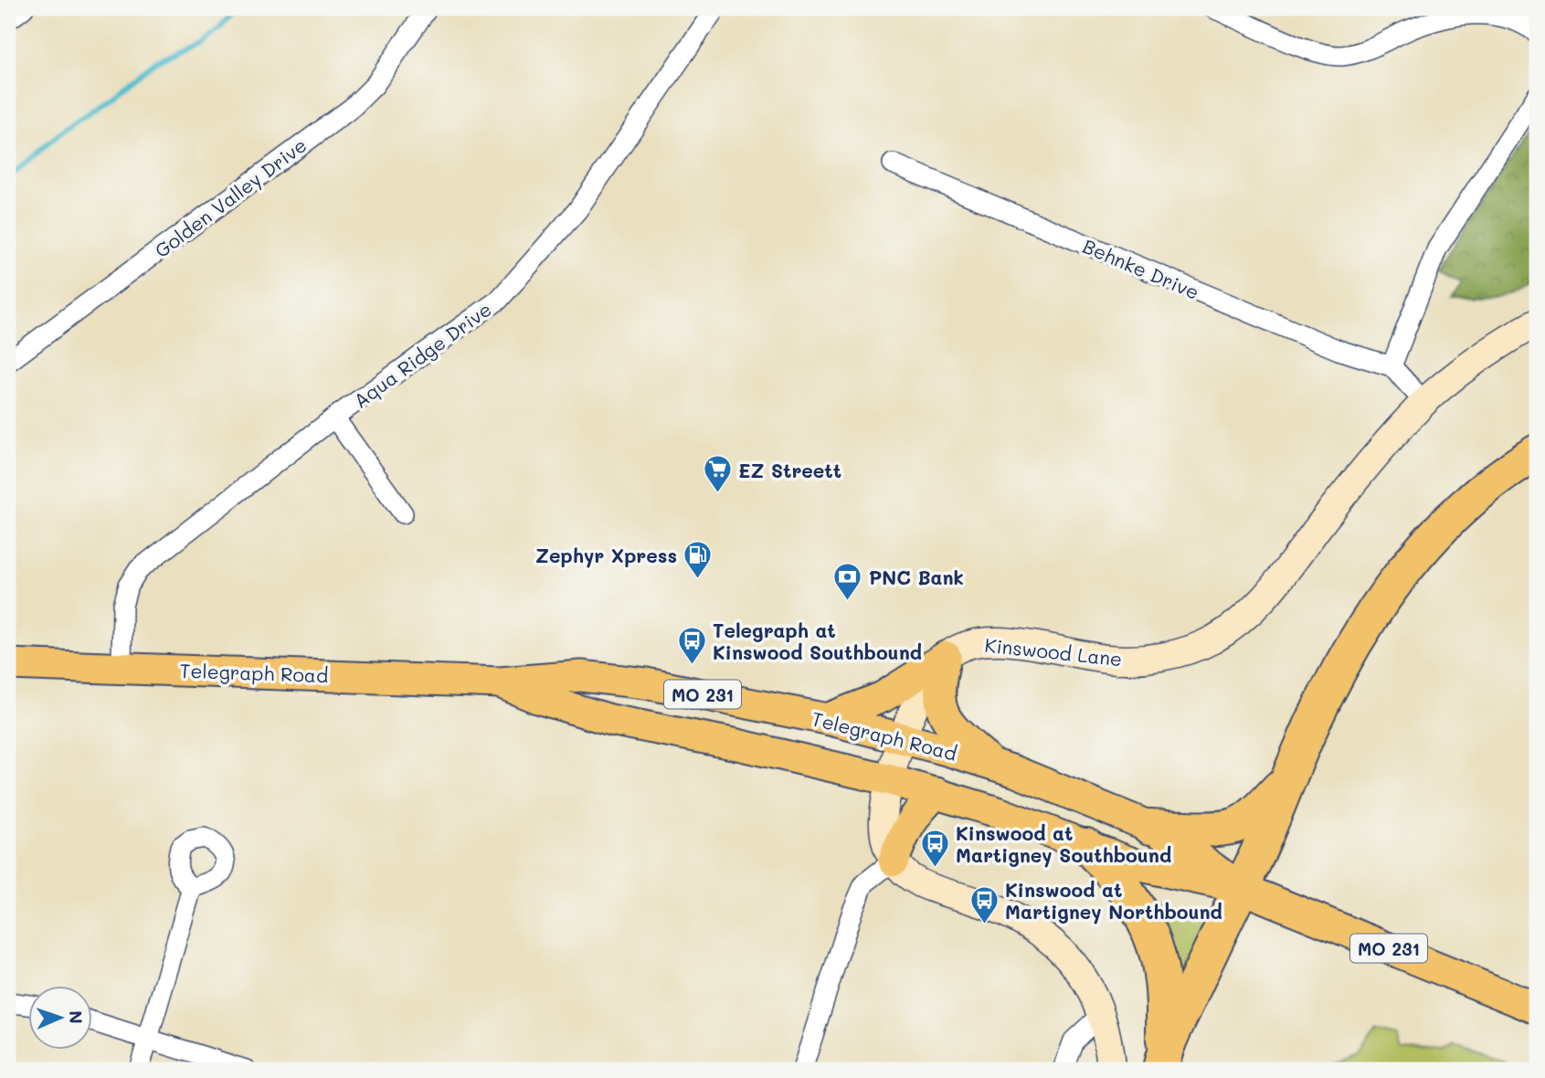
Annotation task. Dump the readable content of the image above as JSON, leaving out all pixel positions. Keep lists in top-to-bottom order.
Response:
{
  "streets": {
    "main road": ["Telegraph Road", "MO 231"],
    "street": [
      "Golden Valley Drive",
      "Behnke Drive",
      "Aqua Ridge Drive",
      "Kinswood Lane"
    ]
  },
  "crossings": [
    ["Aqua Ridge Drive", "Telegraph Road"],
    ["Kinswood Lane", "Telegraph Road"]
  ],
  "places": {
    "supermarket": ["EZ Streett"],
    "fuel station": ["Zephyr Xpress"],
    "bank": ["PNC Bank"],
    "bus stop": ["Telegraph at Kinswood Southbound", "Kinswood at Martigney Southbound", "Kinswood at Martigney Northbound"]
  },
  "north": "right"
}
